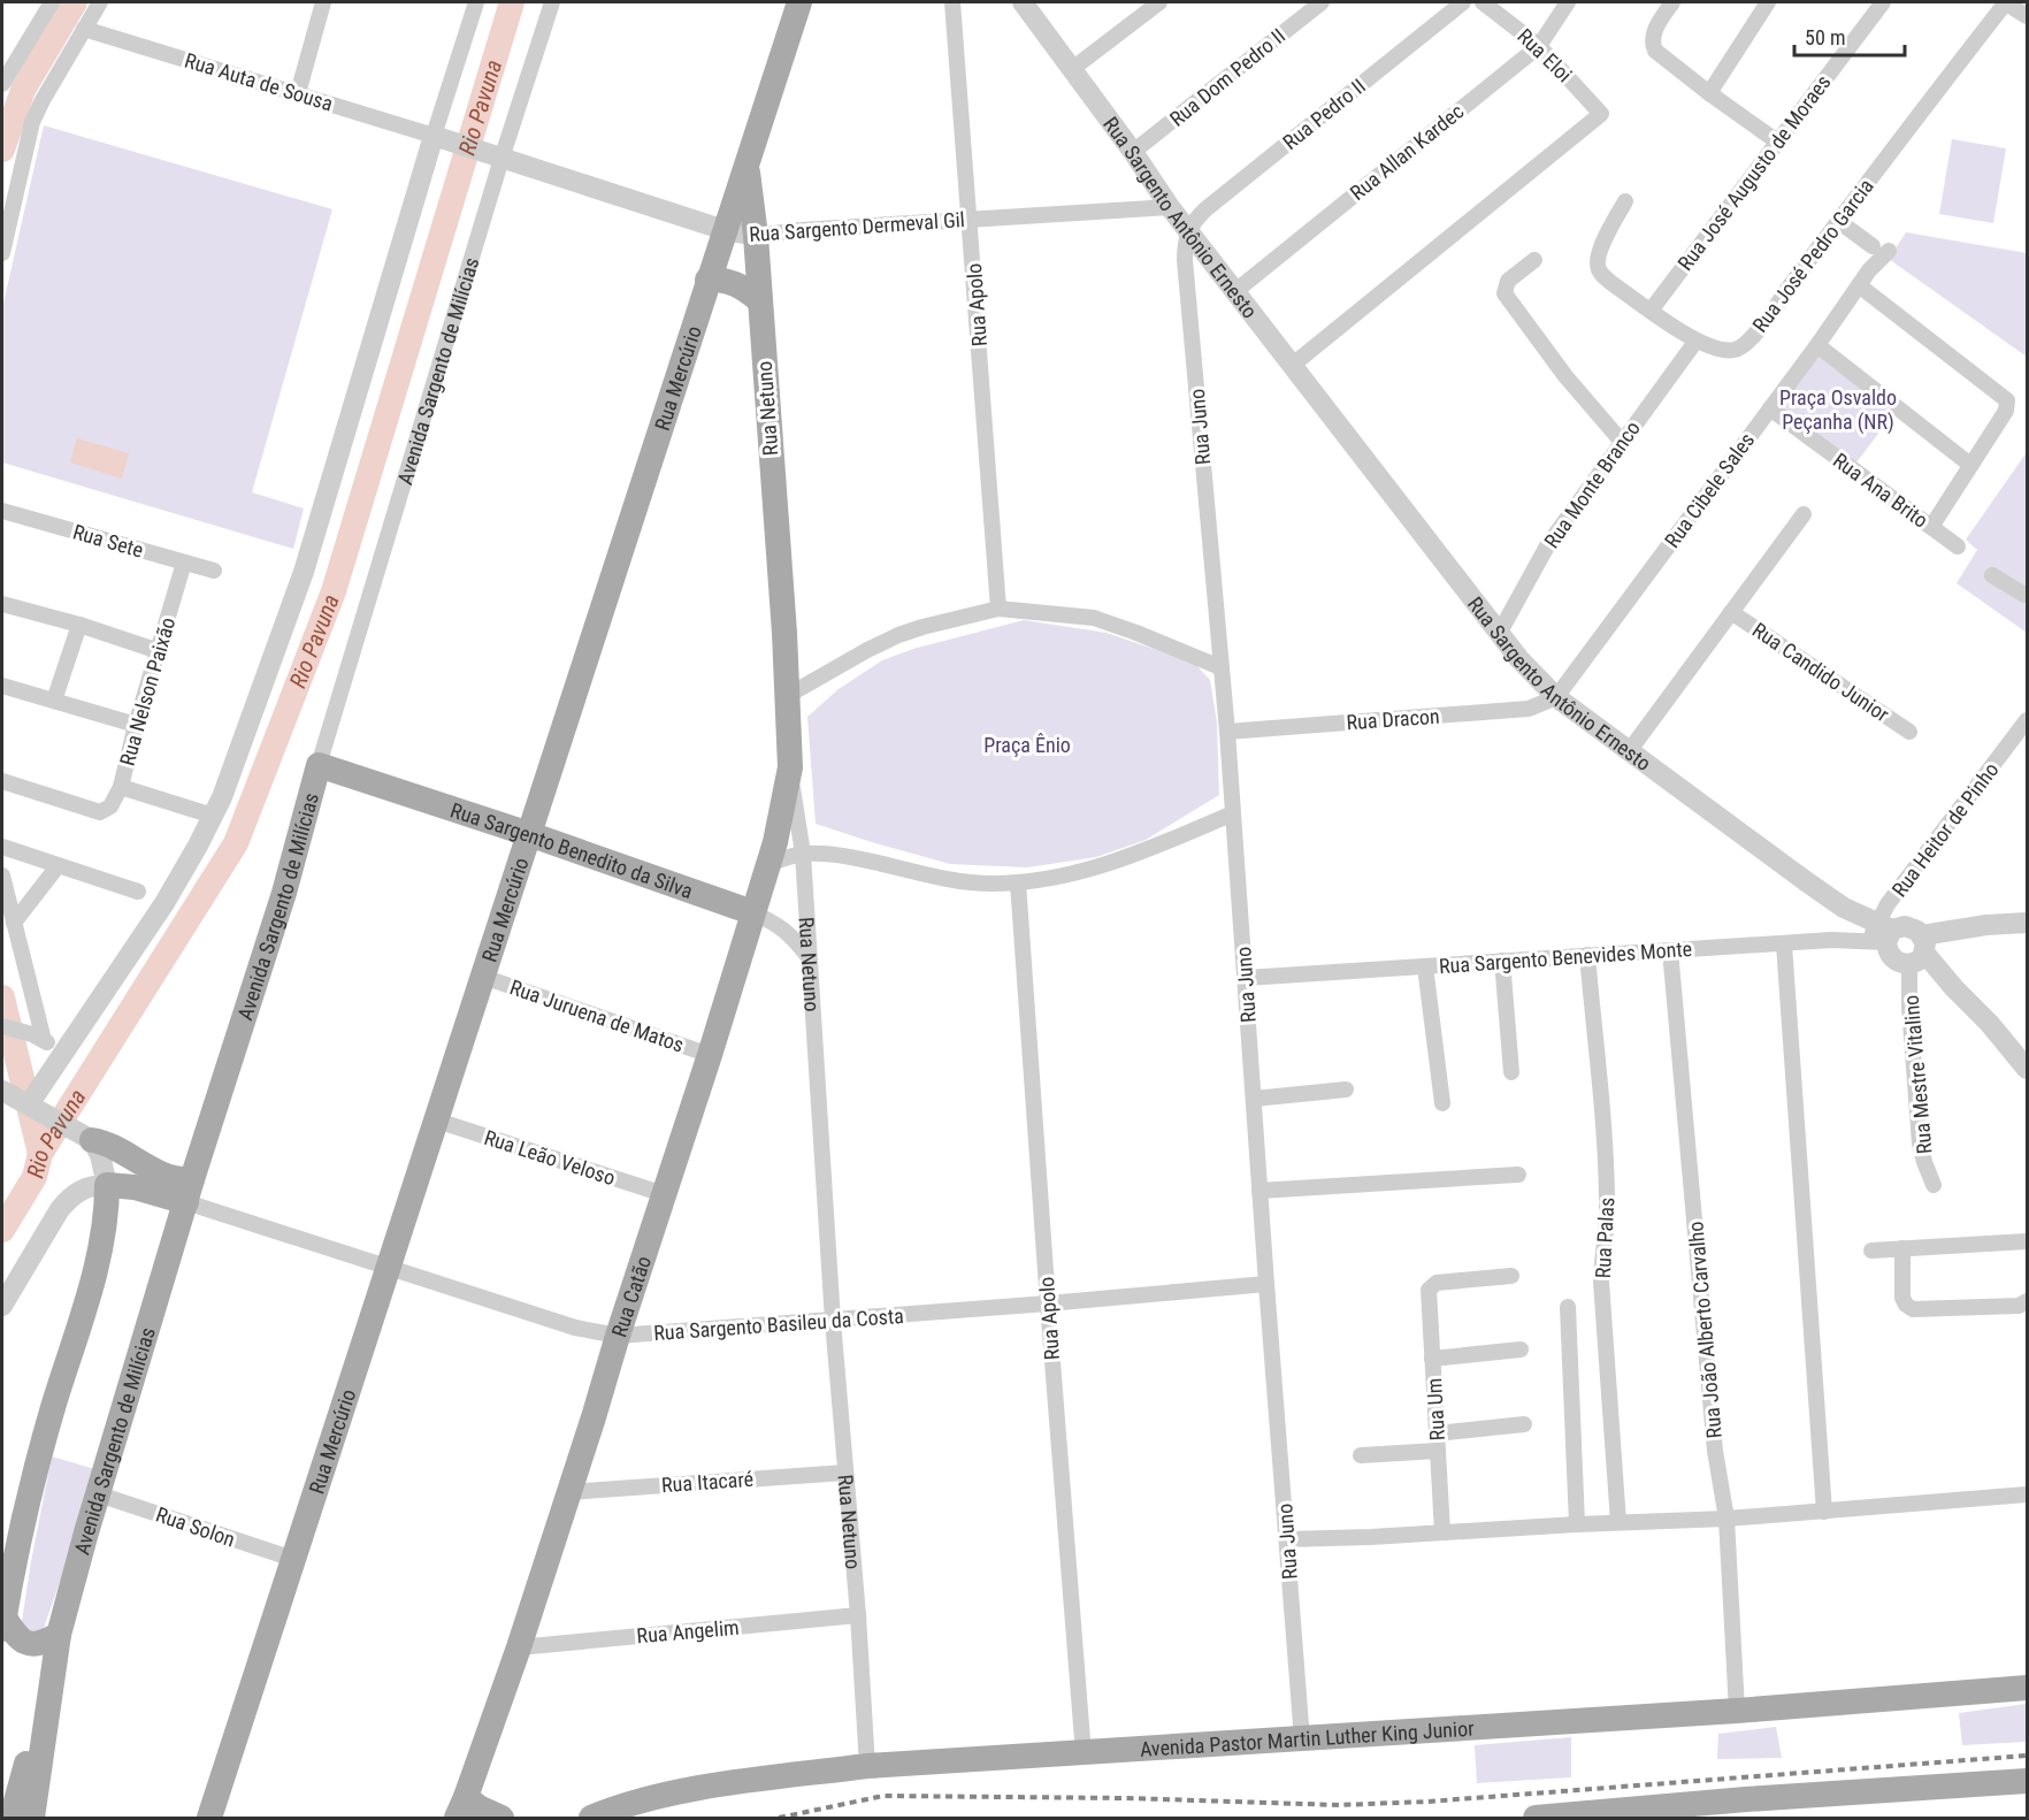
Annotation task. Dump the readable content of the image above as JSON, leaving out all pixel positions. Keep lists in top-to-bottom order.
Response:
{
  "streets": {
    "main road": [
      "Avenida Sargento de Milícias",
      "Rua Mercúrio",
      "Rua Netuno",
      "Rua Sargento Benedito da Silva",
      "Rua Catão",
      "Avenida Pastor Martin Luther King Junior"
    ],
    "street": [
      "Rua Eloi",
      "Rua Dom Pedro II",
      "Rua Auta de Sousa",
      "Rua Pedro II",
      "Rua Allan Kardec",
      "Rua José Augusto de Moraes",
      "Rua Sargento Antônio Ernesto",
      "Rua Sargento Dermeval Gil",
      "Rua José Pedro Garcia",
      "Rua Apolo",
      "Rua Juno",
      "Rua Monte Branco",
      "Rua Cibele Sales",
      "Rua Ana Brito",
      "Rua Sete",
      "Rua Candido Junior",
      "Rua Nelson Paixão",
      "Rua Dracon",
      "Rua Heitor de Pinho",
      "Rua Sargento Benevides Monte",
      "Rua Juruena de Matos",
      "Rua Mestre Vitalino",
      "Rua Leão Veloso",
      "Rua Palas",
      "Rua Sargento Basileu da Costa",
      "Rua João Alberto Carvalho",
      "Rua Um",
      "Rua Itacaré",
      "Rua Solon",
      "Rua Angelim"
    ]
  },
  "crossings": [
    ["Rua Eloi", "Rua Allan Kardec"],
    ["Rua Eloi", "Rua Sargento Antônio Ernesto"],
    ["Rua Dom Pedro II", "Rua Sargento Antônio Ernesto"],
    ["Rua Auta de Sousa", "Rua Sargento Dermeval Gil"],
    ["Rua Pedro II", "Rua Sargento Antônio Ernesto"],
    ["Rua Pedro II", "Rua Juno"],
    ["Rua Allan Kardec", "Rua Sargento Antônio Ernesto"],
    ["Rua José Augusto de Moraes", "Rua José Pedro Garcia"],
    ["Rua Sargento Antônio Ernesto", "Rua Sargento Dermeval Gil"],
    ["Rua Sargento Antônio Ernesto", "Rua Juno"],
    ["Rua Sargento Antônio Ernesto", "Rua Monte Branco"],
    ["Rua Sargento Antônio Ernesto", "Rua Cibele Sales"],
    ["Rua Sargento Antônio Ernesto", "Rua Dracon"],
    ["Rua Sargento Antônio Ernesto", "Rua Heitor de Pinho"],
    ["Rua Sargento Antônio Ernesto", "Rua Sargento Benevides Monte"],
    ["Rua Sargento Dermeval Gil", "Rua Apolo"],
    ["Rua Sargento Dermeval Gil", "Avenida Sargento de Milícias"],
    ["Rua Sargento Dermeval Gil", "Rua Mercúrio"],
    ["Rua Sargento Dermeval Gil", "Rua Netuno"],
    ["Rua José Pedro Garcia", "Rua Monte Branco"],
    ["Rua Apolo", "Rua Sargento Basileu da Costa"],
    ["Rua Apolo", "Avenida Pastor Martin Luther King Junior"],
    ["Avenida Sargento de Milícias", "Rua Sargento Benedito da Silva"],
    ["Avenida Sargento de Milícias", "Rua Sargento Basileu da Costa"],
    ["Avenida Sargento de Milícias", "Rua Solon"],
    ["Rua Mercúrio", "Rua Netuno"],
    ["Rua Mercúrio", "Rua Sargento Benedito da Silva"],
    ["Rua Mercúrio", "Rua Juruena de Matos"],
    ["Rua Mercúrio", "Rua Leão Veloso"],
    ["Rua Mercúrio", "Rua Sargento Basileu da Costa"],
    ["Rua Mercúrio", "Rua Solon"],
    ["Rua Netuno", "Rua Sargento Benedito da Silva"],
    ["Rua Netuno", "Rua Catão"],
    ["Rua Netuno", "Rua Sargento Basileu da Costa"],
    ["Rua Netuno", "Rua Itacaré"],
    ["Rua Netuno", "Rua Angelim"],
    ["Rua Netuno", "Avenida Pastor Martin Luther King Junior"],
    ["Rua Juno", "Rua Dracon"],
    ["Rua Juno", "Rua Sargento Benevides Monte"],
    ["Rua Juno", "Rua Sargento Basileu da Costa"],
    ["Rua Juno", "Avenida Pastor Martin Luther King Junior"],
    ["Rua Cibele Sales", "Rua Ana Brito"],
    ["Rua Cibele Sales", "Rua Dracon"],
    ["Rua Sete", "Rua Nelson Paixão"],
    ["Rua Heitor de Pinho", "Rua Sargento Benevides Monte"],
    ["Rua Sargento Benedito da Silva", "Rua Catão"],
    ["Rua Sargento Benevides Monte", "Rua Palas"],
    ["Rua Sargento Benevides Monte", "Rua João Alberto Carvalho"],
    ["Rua Juruena de Matos", "Rua Catão"],
    ["Rua Leão Veloso", "Rua Catão"],
    ["Rua Catão", "Rua Sargento Basileu da Costa"],
    ["Rua Catão", "Rua Itacaré"],
    ["Rua Catão", "Rua Angelim"],
    ["Rua João Alberto Carvalho", "Avenida Pastor Martin Luther King Junior"]
  ],
  "water": ["Rio Pavuna"],
  "parks": ["Praça Osvaldo Peçanha (NR)", "Praça Ênio"],
  "scale_bar": "50 m"
}
